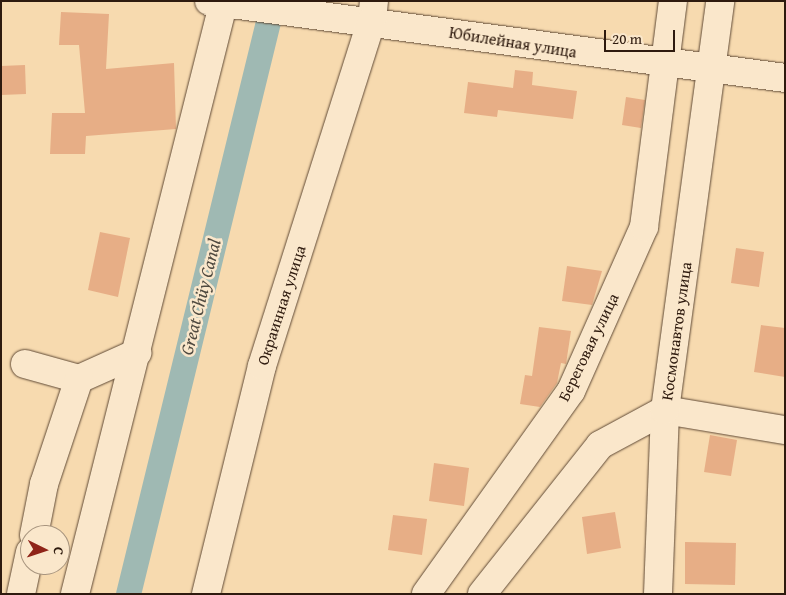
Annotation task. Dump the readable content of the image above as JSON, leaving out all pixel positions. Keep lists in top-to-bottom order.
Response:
{
  "streets": {
    "street": [
      "Юбилейная улица",
      "Окраинная улица",
      "Космонавтов улица",
      "Береговая улица"
    ]
  },
  "crossings": [
    ["Юбилейная улица", "Окраинная улица"],
    ["Юбилейная улица", "Космонавтов улица"],
    ["Юбилейная улица", "Береговая улица"]
  ],
  "water": ["Great Chüy Canal"],
  "scale_bar": "20 m",
  "north": "right"
}
